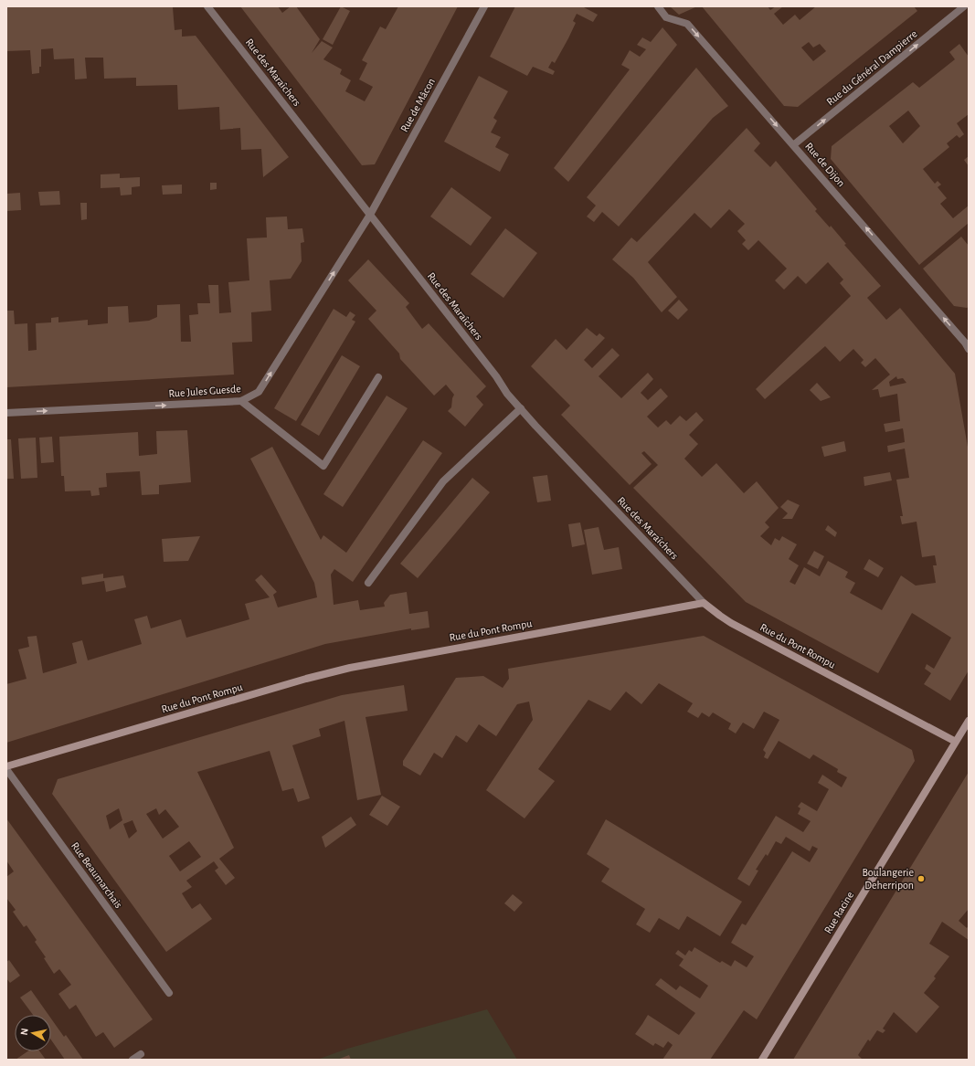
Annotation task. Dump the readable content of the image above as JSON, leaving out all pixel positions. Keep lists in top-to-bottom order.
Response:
{
  "streets": {
    "street": [
      "Rue du Général Dampierre",
      "Rue des Maraîchers",
      "Rue de Mâcon",
      "Rue de Dijon",
      "Rue Jules Guesde",
      "Rue du Pont Rompu",
      "Rue Beaumarchais",
      "Rue Racine"
    ]
  },
  "crossings": [
    ["Rue du Général Dampierre", "Rue de Dijon"],
    ["Rue des Maraîchers", "Rue de Mâcon"],
    ["Rue des Maraîchers", "Rue Jules Guesde"],
    ["Rue des Maraîchers", "Rue du Pont Rompu"],
    ["Rue de Mâcon", "Rue Jules Guesde"],
    ["Rue du Pont Rompu", "Rue Racine"]
  ],
  "one_way": ["Rue du Général Dampierre", "Rue Jules Guesde"],
  "places": ["Boulangerie Deherripon"],
  "north": "left"
}
